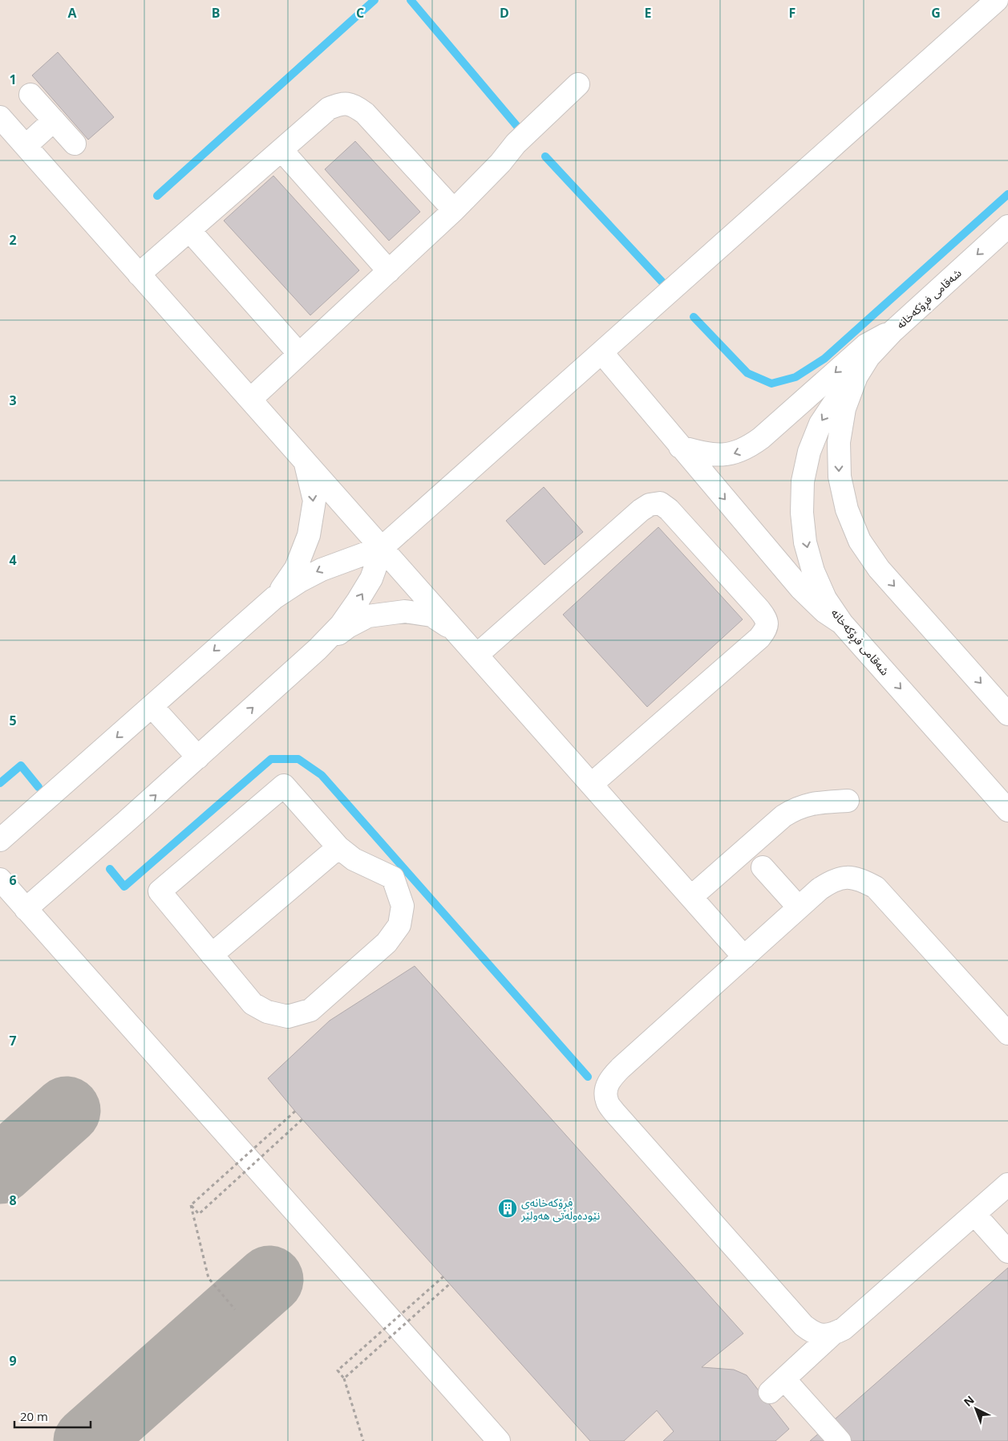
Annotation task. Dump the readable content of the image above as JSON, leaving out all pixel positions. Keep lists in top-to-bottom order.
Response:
{
  "streets": {
    "street": ["شەقامی فڕۆکەخانە"]
  },
  "one_way": ["شەقامی فڕۆکەخانە"],
  "places": {
    "building": ["فڕۆکەخانەی نێودەوڵەتی هەولێر"]
  },
  "scale_bar": "20 m",
  "north": "top left",
  "grid": {
    "columns": [
      "A",
      "B",
      "C",
      "D",
      "E",
      "F",
      "G"
    ],
    "rows": [
      "1",
      "2",
      "3",
      "4",
      "5",
      "6",
      "7",
      "8",
      "9"
    ]
  }
}
